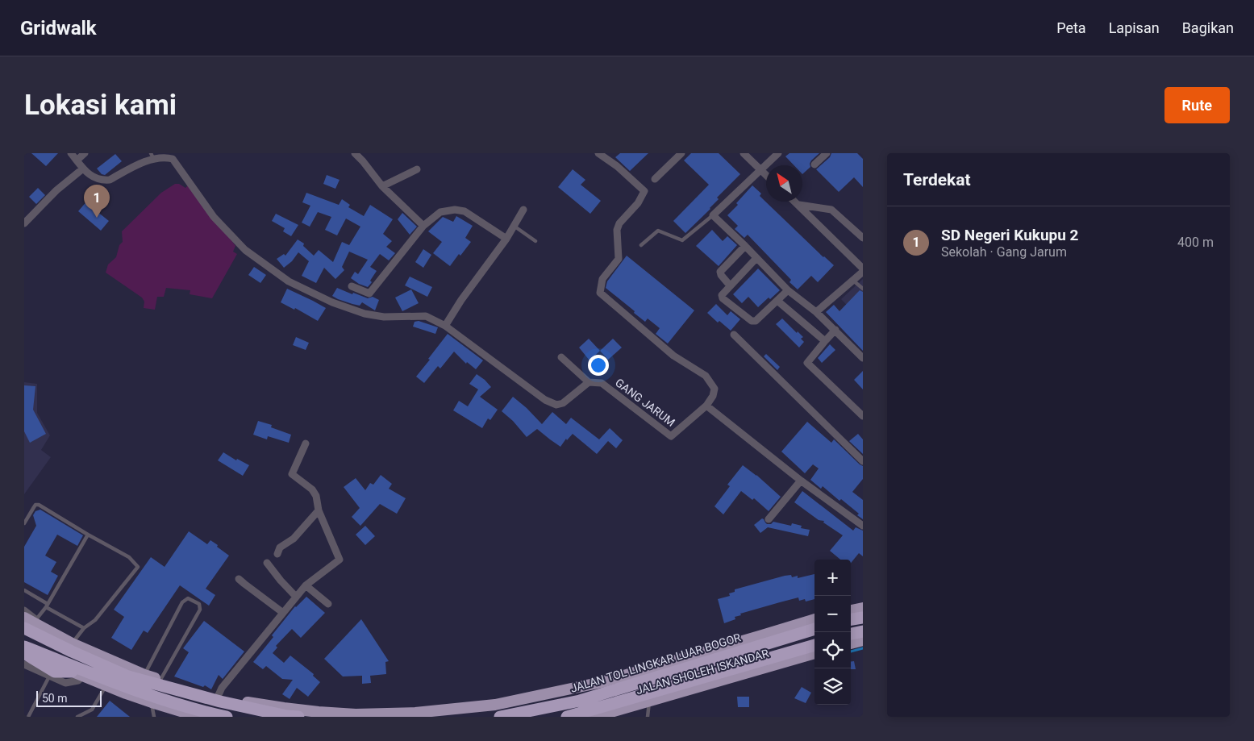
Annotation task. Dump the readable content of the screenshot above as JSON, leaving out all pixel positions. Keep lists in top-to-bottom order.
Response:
{
  "streets": {
    "highway": ["JALAN TOL LINGKAR LUAR BOGOR", "JALAN SHOLEH ISKANDAR"],
    "street": ["GANG JARUM"]
  },
  "scale_bar": "50 m",
  "north": "top left",
  "page": {
    "header": "Gridwalk",
    "nav": ["Peta", "Lapisan", "Bagikan"],
    "buttons": "Rute",
    "title": "Lokasi kami",
    "heading": "Terdekat",
    "pins": "1",
    "list": [
      {
        "mark": "1",
        "name": "SD Negeri Kukupu 2",
        "note": "Sekolah · Gang Jarum",
        "value": "400 m"
      }
    ],
    "map_buttons": ["+", "−"],
    "scale": "50 m"
  }
}
